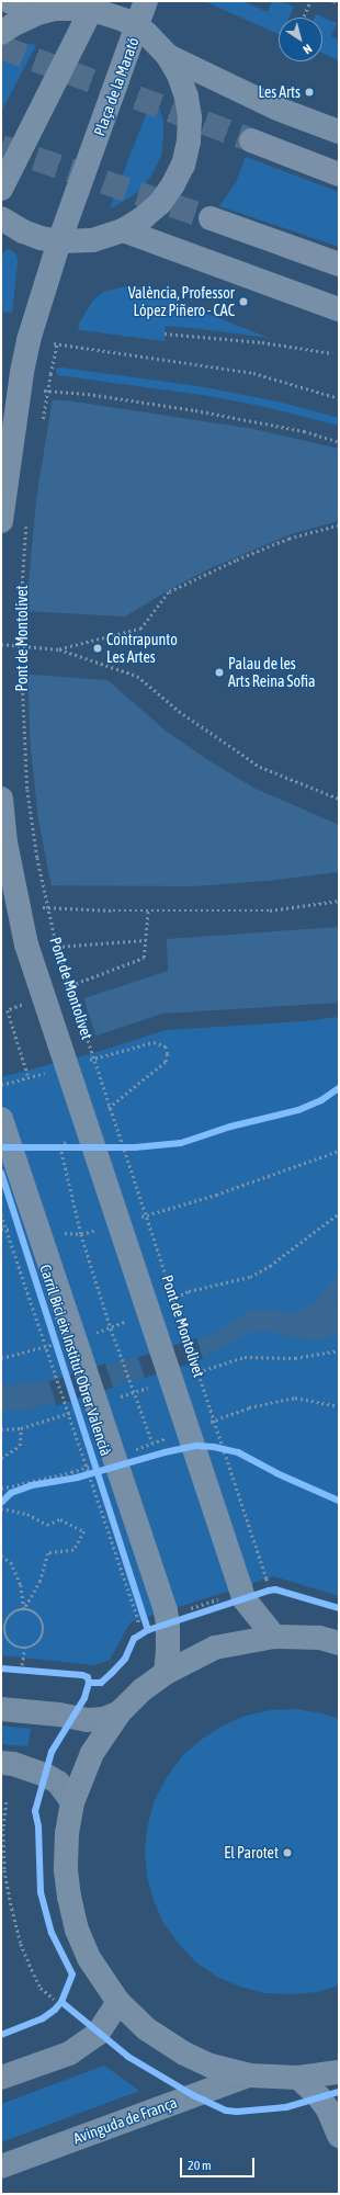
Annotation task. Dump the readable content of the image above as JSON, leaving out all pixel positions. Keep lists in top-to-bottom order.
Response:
{
  "streets": {
    "main road": ["Plaça de la Marató", "Pont de Montolivet", "Avinguda de França"],
    "cycle path": ["Carril Bici eix Institut Obrer Valencià"]
  },
  "places": [
    "Les Arts",
    "València, Professor López Piñero - CAC",
    "Contrapunto Les Artes",
    "Palau de les Arts Reina Sofia",
    "El Parotet"
  ],
  "scale_bar": "20 m",
  "north": "bottom right"
}
